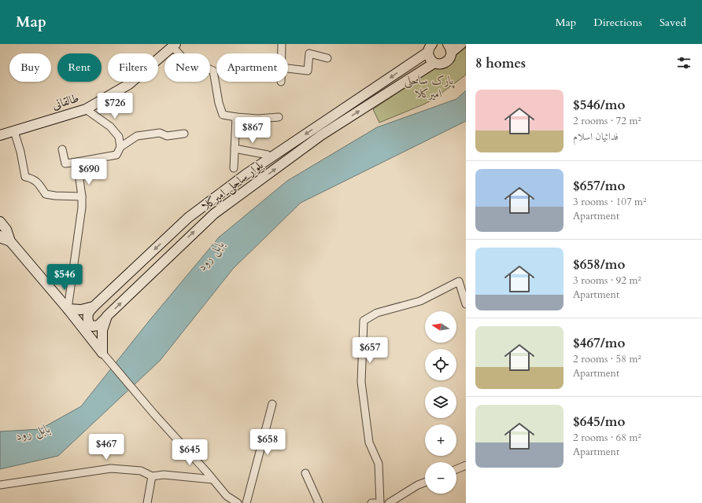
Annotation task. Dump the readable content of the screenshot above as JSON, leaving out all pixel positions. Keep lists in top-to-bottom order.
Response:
{
  "streets": {
    "main road": ["طالقانی", "بلوار ساحلی امیرکلا"]
  },
  "water": ["بابل رود"],
  "parks": ["پارک ساحلی امیرکلا"],
  "north": "left",
  "page": {
    "header": "Map",
    "nav": ["Map", "Directions", "Saved"],
    "heading": "8 homes",
    "chip": [
      "Buy",
      "Rent",
      "Filters",
      "New",
      "Apartment"
    ],
    "list": [
      {
        "name": "$546/mo",
        "note": "2 rooms · 72 m² · فدائیان اسلام"
      },
      {
        "name": "$657/mo",
        "note": "3 rooms · 107 m² · Apartment"
      },
      {
        "name": "$658/mo",
        "note": "3 rooms · 92 m² · Apartment"
      },
      {
        "name": "$467/mo",
        "note": "2 rooms · 58 m² · Apartment"
      },
      {
        "name": "$645/mo",
        "note": "2 rooms · 68 m² · Apartment"
      }
    ],
    "price": [
      "$726",
      "$867",
      "$690",
      "$546",
      "$657",
      "$658",
      "$467",
      "$645"
    ],
    "map_buttons": ["+", "−"]
  }
}
